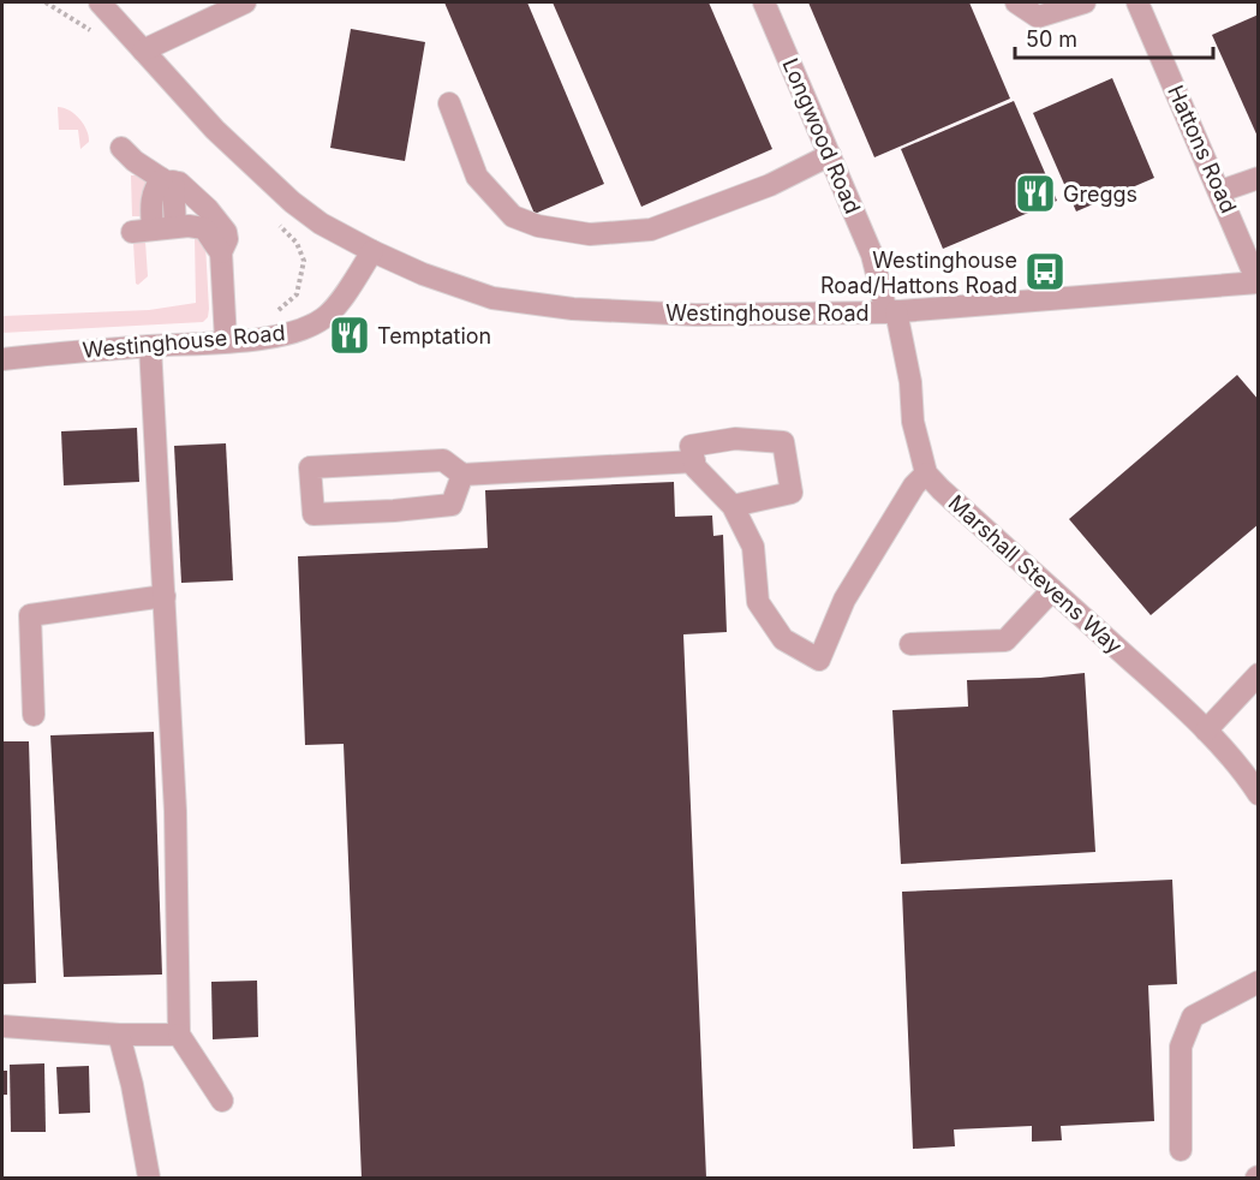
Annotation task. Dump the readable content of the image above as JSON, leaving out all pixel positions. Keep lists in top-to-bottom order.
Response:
{
  "streets": {
    "street": [
      "Longwood Road",
      "Hattons Road",
      "Westinghouse Road",
      "Marshall Stevens Way"
    ]
  },
  "crossings": [
    ["Longwood Road", "Westinghouse Road"],
    ["Hattons Road", "Westinghouse Road"]
  ],
  "places": {
    "restaurant": ["Greggs", "Temptation"],
    "bus stop": ["Westinghouse Road/Hattons Road"]
  },
  "scale_bar": "50 m"
}
